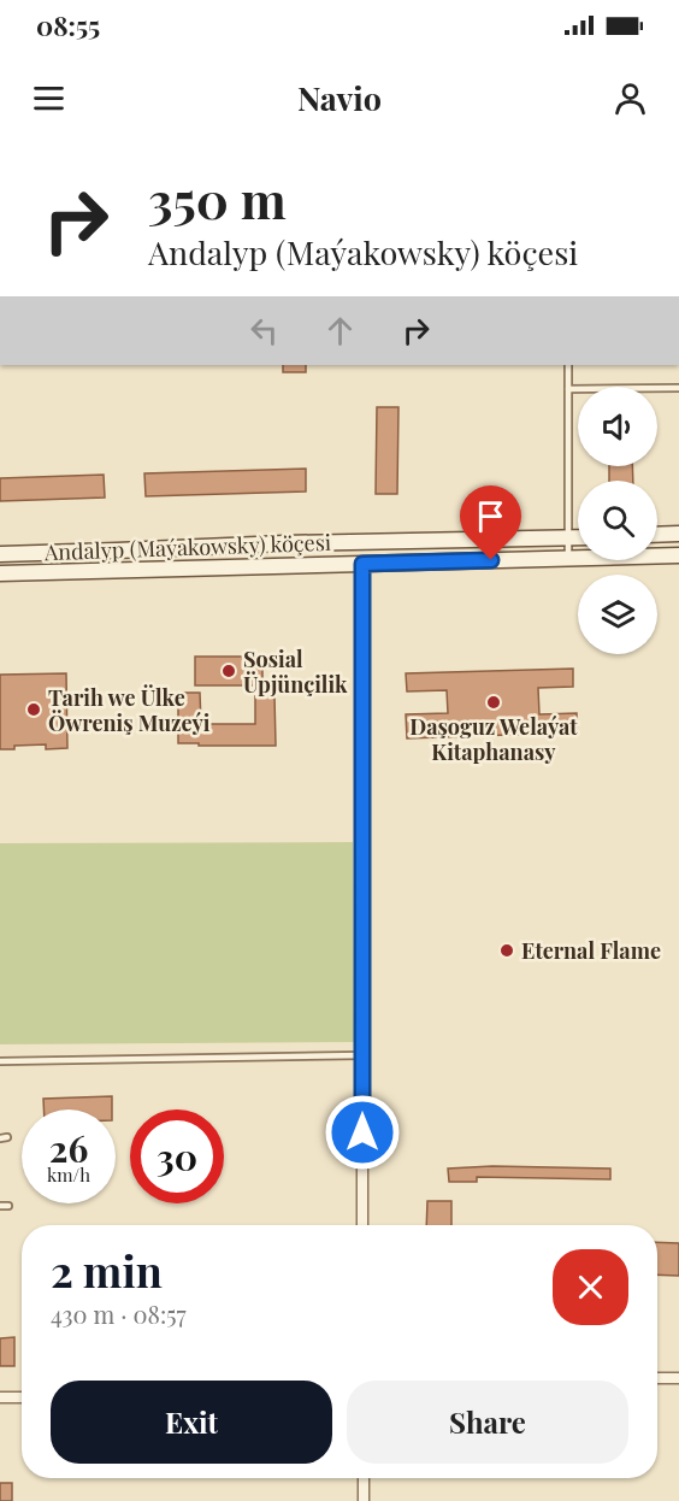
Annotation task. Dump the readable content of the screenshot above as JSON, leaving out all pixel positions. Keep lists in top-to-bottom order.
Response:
{
  "streets": {
    "main road": ["Andalyp (Maýakowsky) köçesi"]
  },
  "places": [
    "Sosial Üpjünçilik",
    "Daşoguz Welaýat Kitaphanasy",
    "Tarih we Ülke Öwreniş Muzeýi",
    "Eternal Flame"
  ],
  "page": {
    "status": "08:55",
    "header": "Navio",
    "turn": ["350 m", "Andalyp (Maýakowsky) köçesi"],
    "speed": "26 km/h",
    "limit": "30",
    "heading": ["2 min", "430 m · 08:57"],
    "buttons": ["Exit", "Share"]
  }
}
